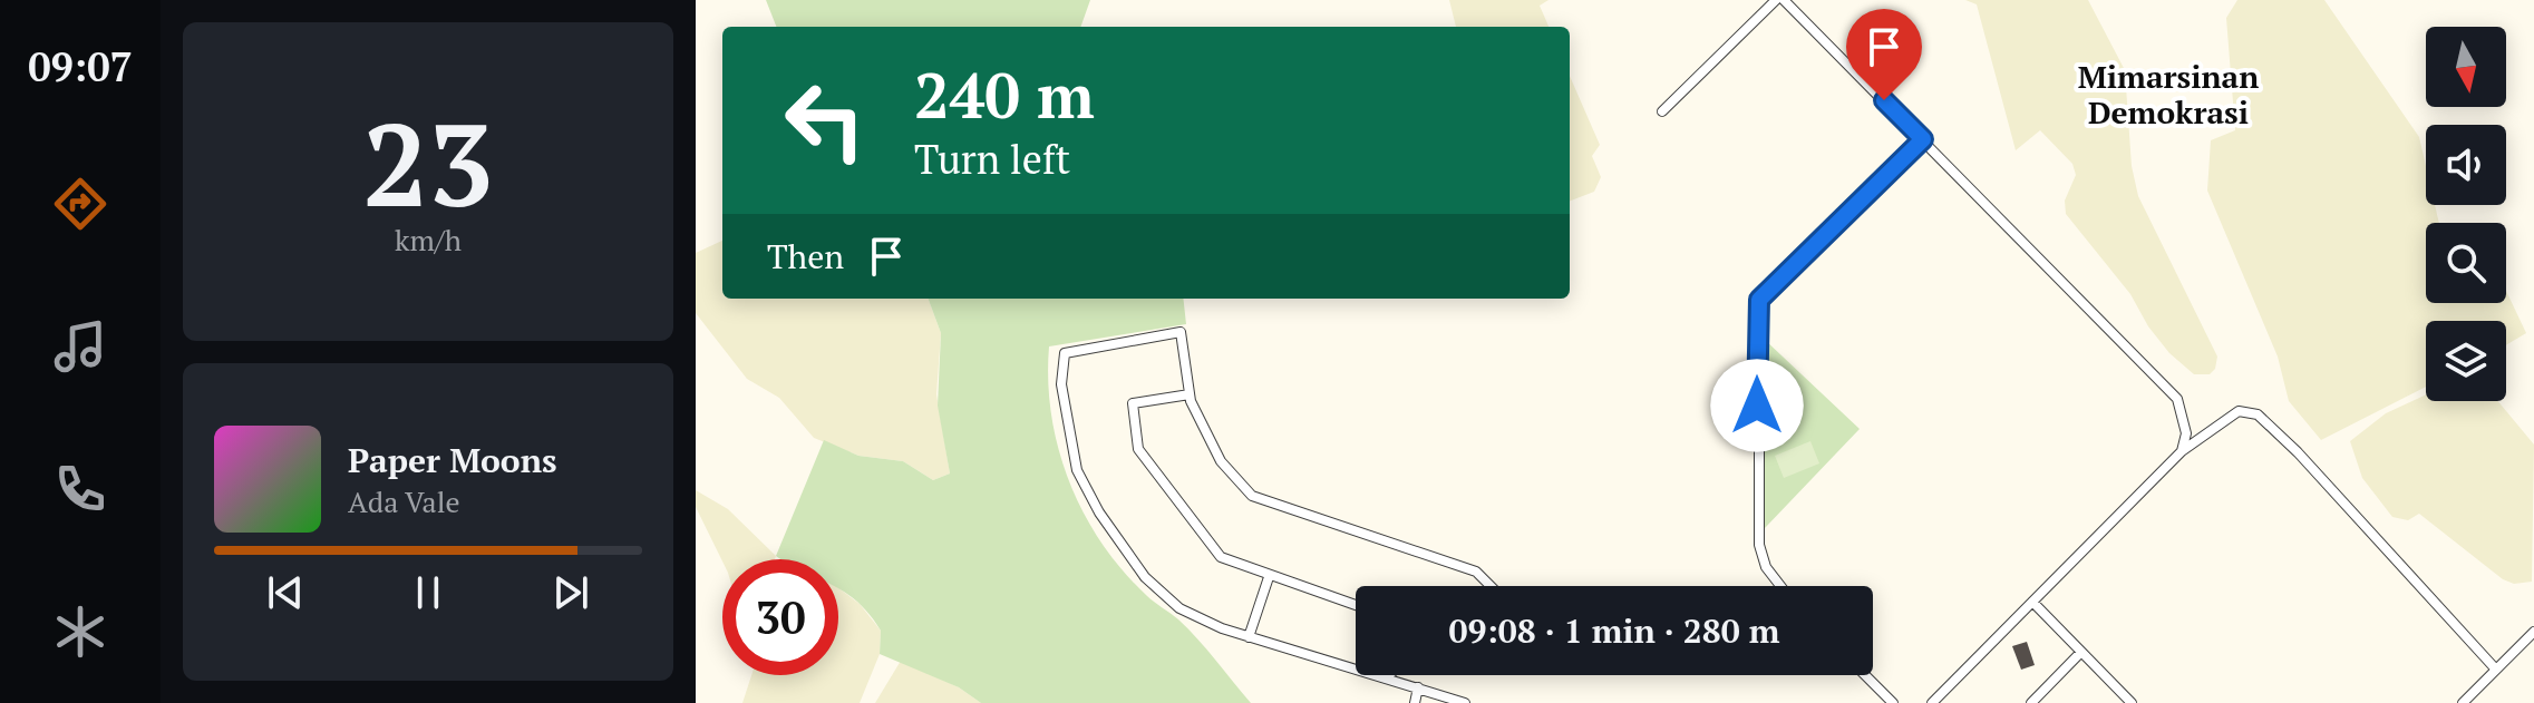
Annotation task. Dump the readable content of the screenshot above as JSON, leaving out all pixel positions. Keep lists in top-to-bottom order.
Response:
{
  "districts": ["Mimarsinan Demokrasi"],
  "north": "bottom",
  "page": {
    "tabs": "09:07",
    "tile": ["23", "km/h"],
    "turn": ["240 m", "Turn left"],
    "then": "Then",
    "song": ["Paper Moons", "Ada Vale"],
    "limit": "30",
    "trip": "09:08 · 1 min · 280 m"
  }
}
